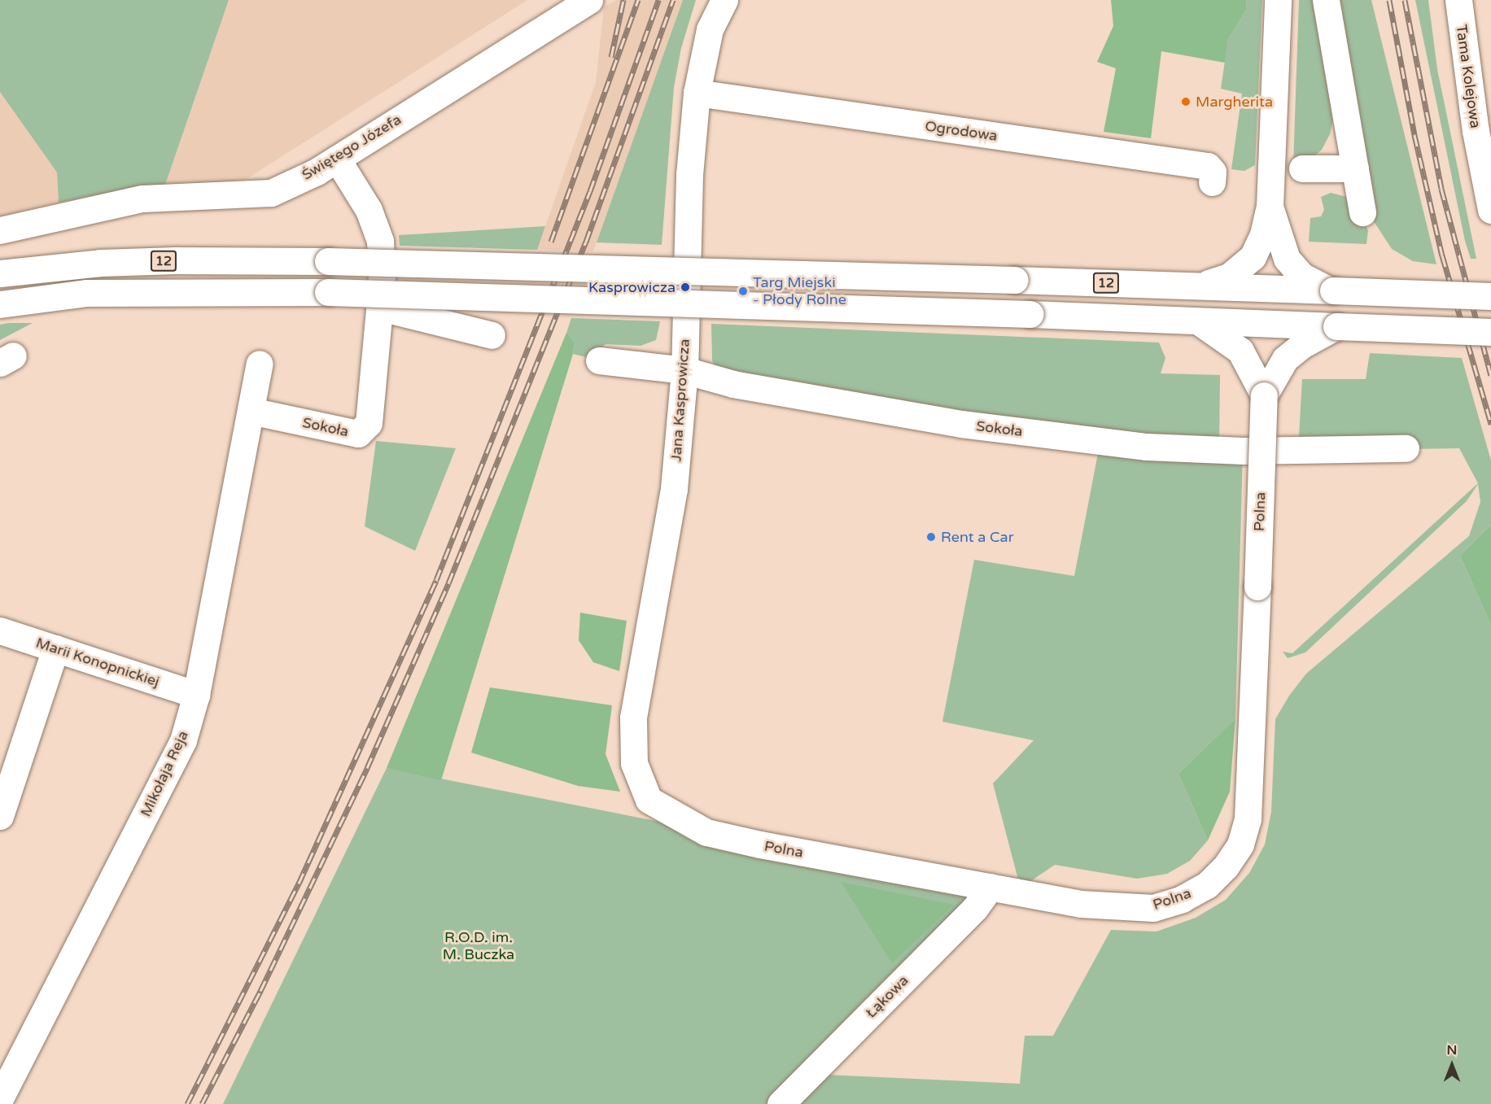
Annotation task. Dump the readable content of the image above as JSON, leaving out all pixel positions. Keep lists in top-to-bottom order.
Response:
{
  "streets": {
    "street": [
      "Tama Kolejowa",
      "Ogrodowa",
      "Świętego Józefa",
      "12",
      "Jana Kasprowicza",
      "Sokoła",
      "Polna",
      "Marii Konopnickiej",
      "Mikołaja Reja",
      "Łąkowa"
    ]
  },
  "crossings": [
    ["Ogrodowa", "Jana Kasprowicza"],
    ["Świętego Józefa", "Sokoła"],
    ["Jana Kasprowicza", "Sokoła"],
    ["Jana Kasprowicza", "Polna"],
    ["Sokoła", "Mikołaja Reja"],
    ["Polna", "Łąkowa"],
    ["Marii Konopnickiej", "Mikołaja Reja"]
  ],
  "parks": ["R.O.D. im. M. Buczka"],
  "places": [
    "Margherita",
    "Kasprowicza",
    "Targ Miejski - Płody Rolne",
    "Rent a Car"
  ],
  "north": "top"
}
